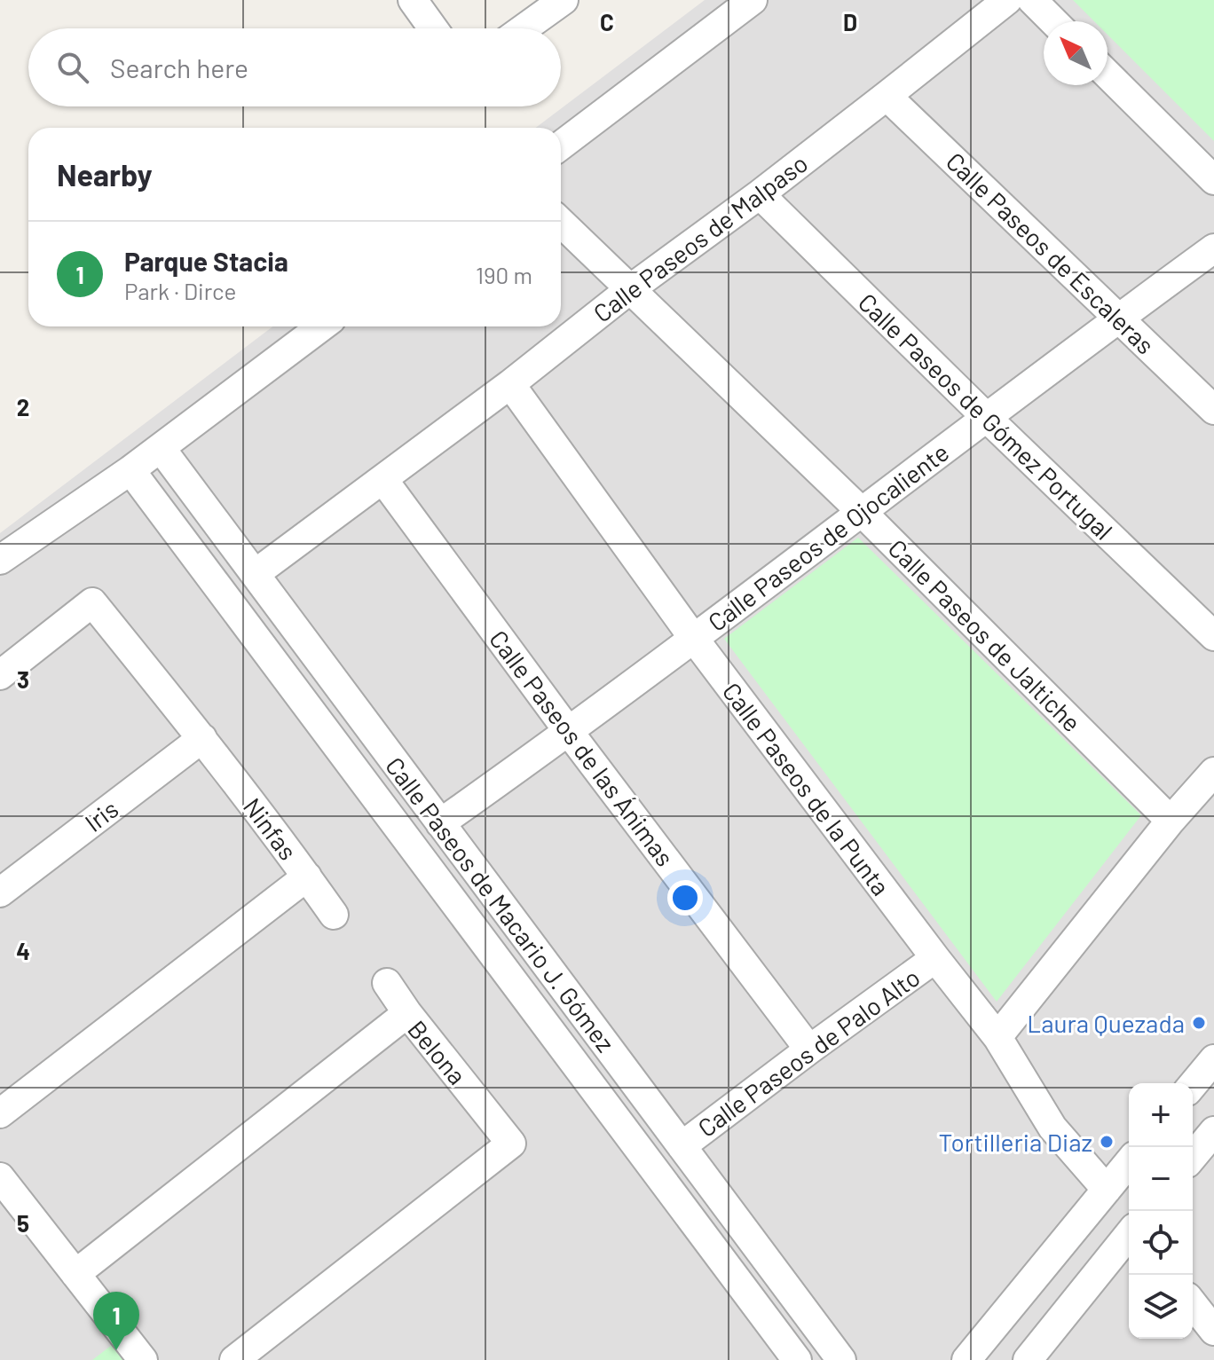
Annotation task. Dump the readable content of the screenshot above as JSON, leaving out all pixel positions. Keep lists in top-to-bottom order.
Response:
{
  "streets": {
    "street": [
      "Calle Paseos de Malpaso",
      "Calle Paseos de Escaleras",
      "Calle Paseos de Gómez Portugal",
      "Calle Paseos de Ojocaliente",
      "Calle Paseos de Jaltiche",
      "Calle Paseos de las Ánimas",
      "Calle Paseos de la Punta",
      "Iris",
      "Ninfas",
      "Calle Paseos de Macario J. Gómez",
      "Belona",
      "Calle Paseos de Palo Alto"
    ]
  },
  "crossings": [
    ["Calle Paseos de Malpaso", "Calle Paseos de Escaleras"],
    ["Calle Paseos de Malpaso", "Calle Paseos de Gómez Portugal"],
    ["Calle Paseos de Malpaso", "Calle Paseos de Jaltiche"],
    ["Calle Paseos de Malpaso", "Calle Paseos de las Ánimas"],
    ["Calle Paseos de Malpaso", "Calle Paseos de la Punta"],
    ["Calle Paseos de Malpaso", "Calle Paseos de Macario J. Gómez"],
    ["Calle Paseos de Escaleras", "Calle Paseos de Ojocaliente"],
    ["Calle Paseos de Gómez Portugal", "Calle Paseos de Ojocaliente"],
    ["Calle Paseos de Ojocaliente", "Calle Paseos de Jaltiche"],
    ["Calle Paseos de Ojocaliente", "Calle Paseos de las Ánimas"],
    ["Calle Paseos de Ojocaliente", "Calle Paseos de la Punta"],
    ["Calle Paseos de Ojocaliente", "Calle Paseos de Macario J. Gómez"],
    ["Calle Paseos de las Ánimas", "Calle Paseos de Palo Alto"],
    ["Calle Paseos de la Punta", "Calle Paseos de Palo Alto"],
    ["Iris", "Ninfas"],
    ["Calle Paseos de Macario J. Gómez", "Calle Paseos de Palo Alto"]
  ],
  "places": ["Laura Quezada", "Tortilleria Diaz"],
  "north": "top left",
  "page": {
    "search": "Search here",
    "heading": "Nearby",
    "list": [
      {
        "mark": "1",
        "name": "Parque Stacia",
        "note": "Park · Dirce",
        "value": "190 m"
      }
    ],
    "map_buttons": ["+", "−"],
    "pins": "1"
  },
  "grid": {
    "columns": ["C", "D"],
    "rows": [
      "2",
      "3",
      "4",
      "5"
    ]
  }
}
